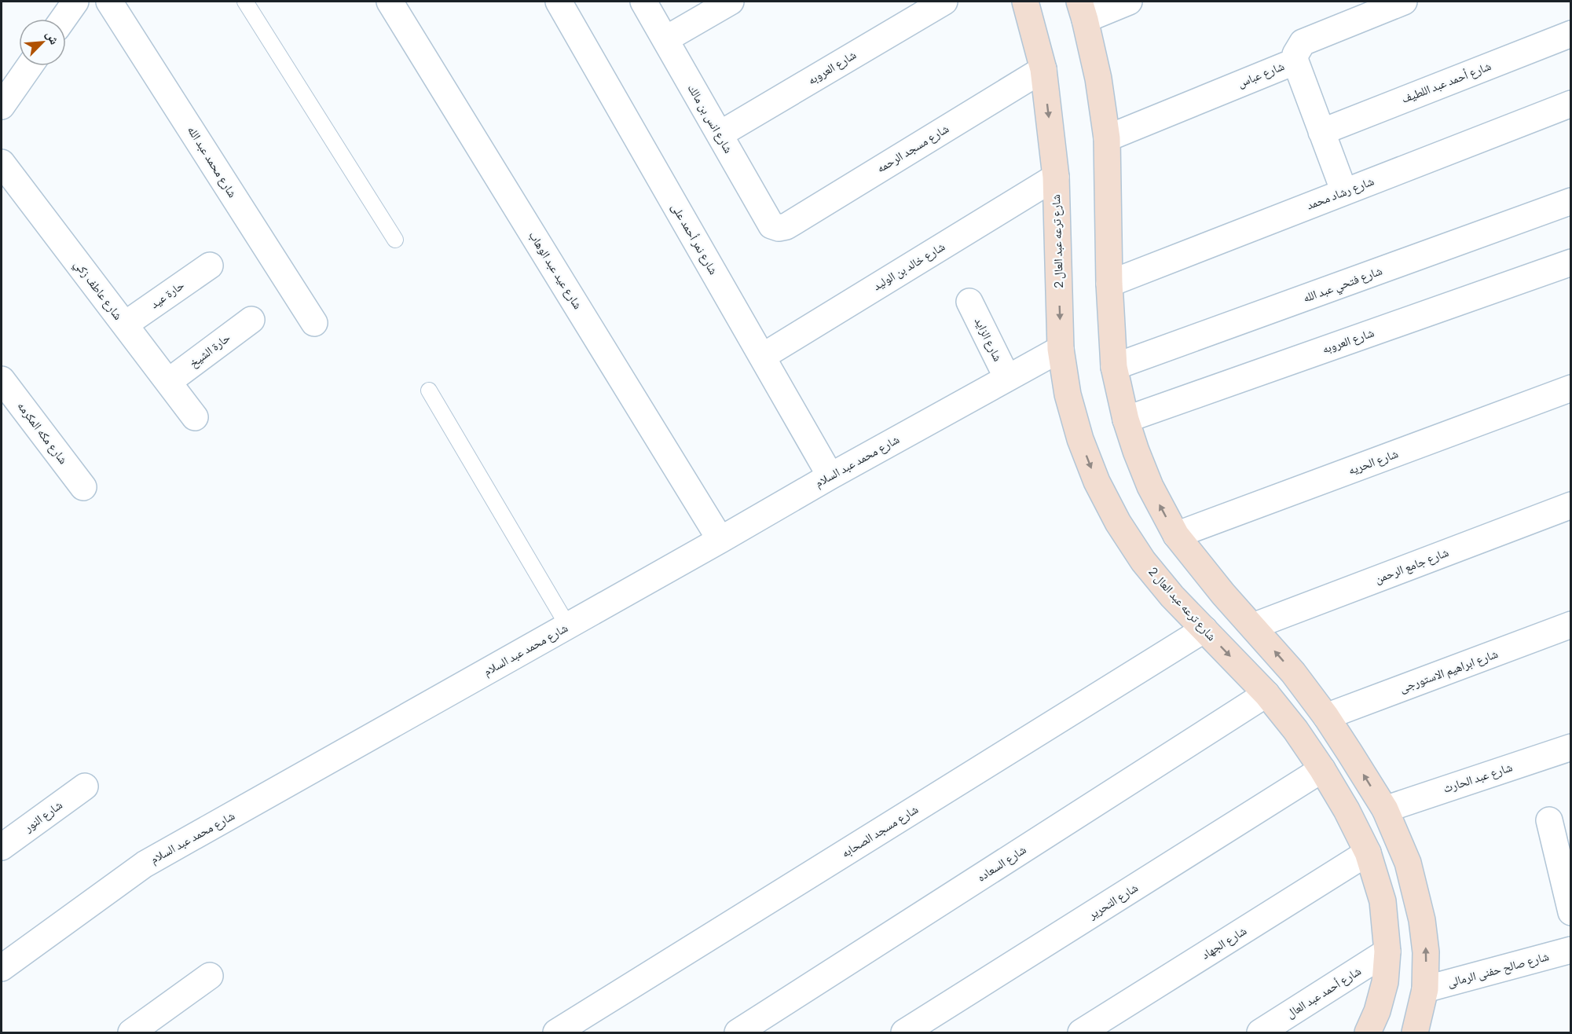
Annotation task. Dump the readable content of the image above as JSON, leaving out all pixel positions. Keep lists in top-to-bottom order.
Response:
{
  "streets": {
    "street": [
      "شارع العروبه",
      "شارع عباس",
      "شارع أحمد عبد اللطيف",
      "شارع انس بن مالك",
      "شارع مسجد الرحمه",
      "شارع محمد عبد الله",
      "شارع رشاد محمد",
      "شارع نمر أحمد على",
      "شارع ترعه عبد العال 2",
      "شارع خالد بن الوليد",
      "شارع عيد عبد الوهاب",
      "شارع فتحي عبد الله",
      "شارع عاطف زكي",
      "حارة عيد",
      "شارع الزايد",
      "حارة الشيخ",
      "شارع مكه المكرمه",
      "شارع محمد عبد السلام",
      "شارع الحريه",
      "شارع جامع الرحمن",
      "شارع ابراهيم الاستورجى",
      "شارع عبد الحارث",
      "شارع النور",
      "شارع مسجد الصحابه",
      "شارع السعاده",
      "شارع التحرير",
      "شارع الجهاد",
      "شارع صالح حفنى الرمالى",
      "شارع أحمد عبد العال"
    ]
  },
  "crossings": [
    ["شارع العروبه", "شارع انس بن مالك"],
    ["شارع انس بن مالك", "شارع مسجد الرحمه"],
    ["شارع مسجد الرحمه", "شارع ترعه عبد العال 2"],
    ["شارع نمر أحمد على", "شارع خالد بن الوليد"],
    ["شارع نمر أحمد على", "شارع محمد عبد السلام"],
    ["شارع ترعه عبد العال 2", "شارع خالد بن الوليد"],
    ["شارع ترعه عبد العال 2", "شارع محمد عبد السلام"],
    ["شارع ترعه عبد العال 2", "شارع مسجد الصحابه"],
    ["شارع ترعه عبد العال 2", "شارع السعاده"],
    ["شارع ترعه عبد العال 2", "شارع التحرير"],
    ["شارع ترعه عبد العال 2", "شارع الجهاد"],
    ["شارع ترعه عبد العال 2", "شارع أحمد عبد العال"],
    ["شارع عيد عبد الوهاب", "شارع محمد عبد السلام"],
    ["شارع عاطف زكي", "حارة عيد"],
    ["شارع عاطف زكي", "حارة الشيخ"],
    ["شارع الزايد", "شارع محمد عبد السلام"]
  ],
  "north": "top right"
}
